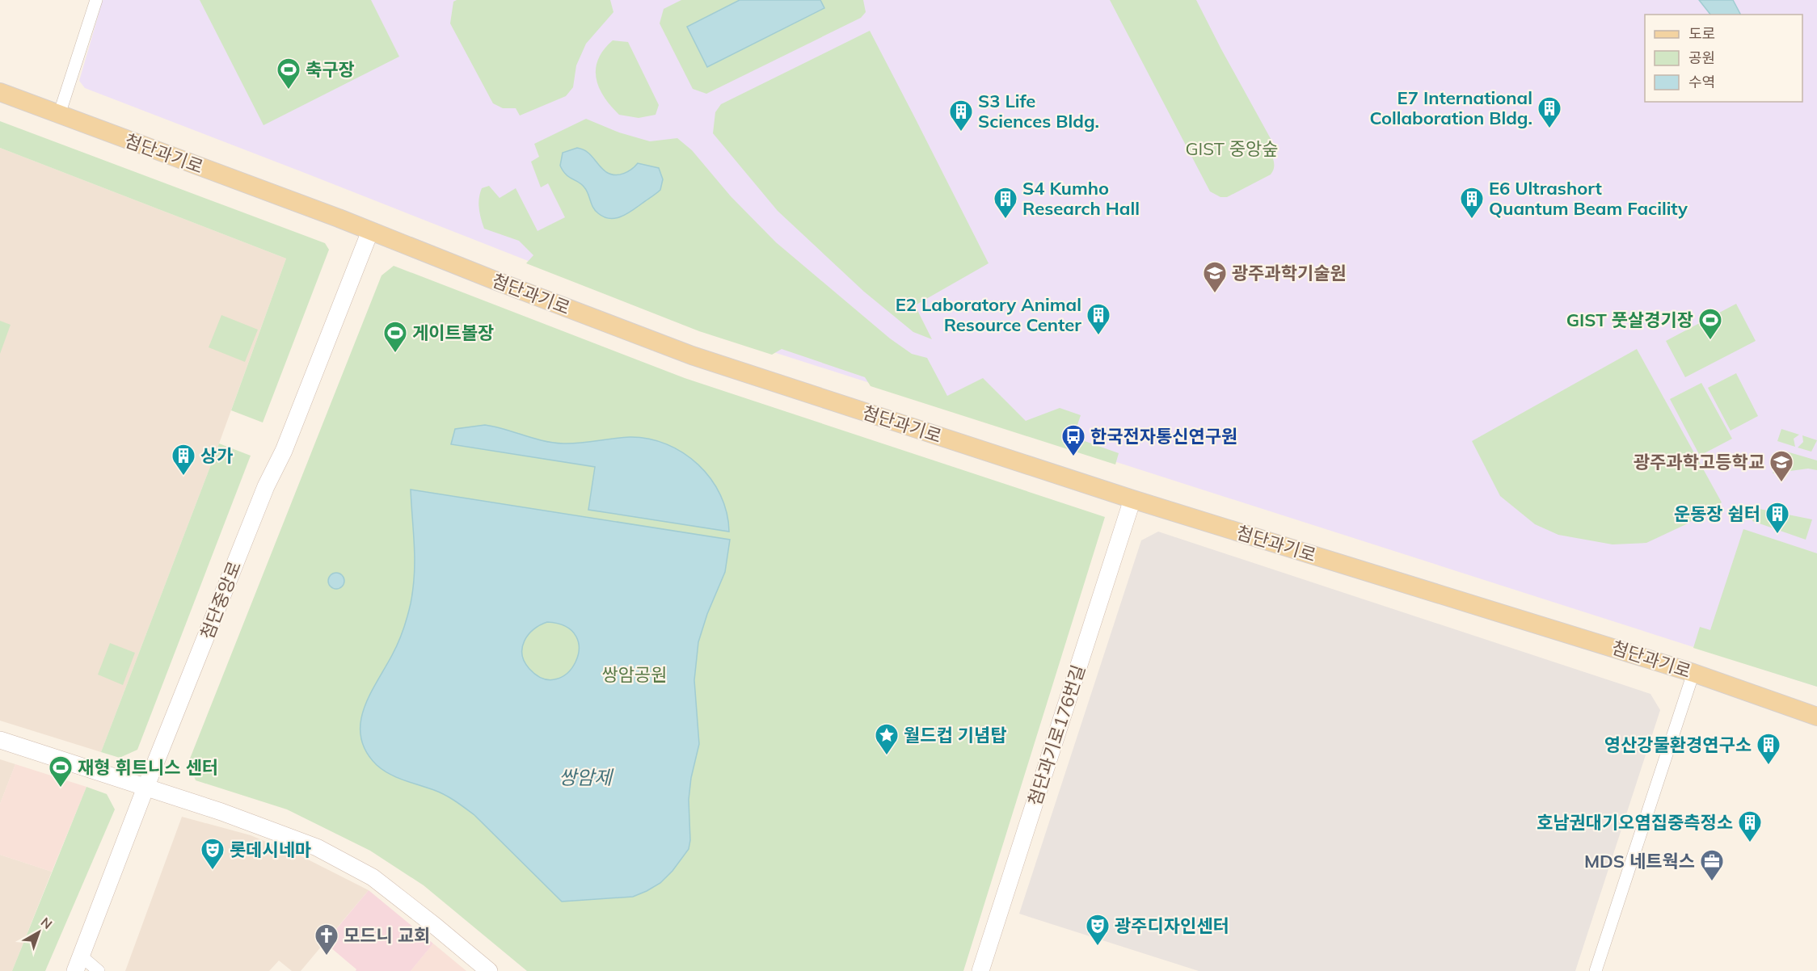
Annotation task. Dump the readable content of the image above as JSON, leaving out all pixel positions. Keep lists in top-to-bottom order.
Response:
{
  "streets": {
    "main road": ["첨단과기로"],
    "street": ["첨단중앙로", "첨단과기로176번길"]
  },
  "crossings": [
    ["첨단과기로", "첨단중앙로"],
    ["첨단과기로", "첨단과기로176번길"]
  ],
  "water": ["쌍암제"],
  "parks": ["GIST 중앙숲", "쌍암공원"],
  "places": {
    "sports": [
      "축구장",
      "GIST 풋살경기장",
      "게이트볼장",
      "재형 휘트니스 센터"
    ],
    "building": [
      "E7 International Collaboration Bldg.",
      "S3 Life Sciences Bldg.",
      "S4 Kumho Research Hall",
      "E6 Ultrashort Quantum Beam Facility",
      "E2 Laboratory Animal Resource Center",
      "상가",
      "운동장 쉼터",
      "영산강물환경연구소",
      "호남권대기오염집중측정소"
    ],
    "school or university": ["광주과학기술원", "광주과학고등학교"],
    "bus stop": ["한국전자통신연구원"],
    "place": ["월드컵 기념탑"],
    "theatre": ["롯데시네마", "광주디자인센터"],
    "office": ["MDS 네트웍스"],
    "church": ["모드니 교회"]
  },
  "legend": ["도로", "공원", "수역"],
  "north": "top right"
}
